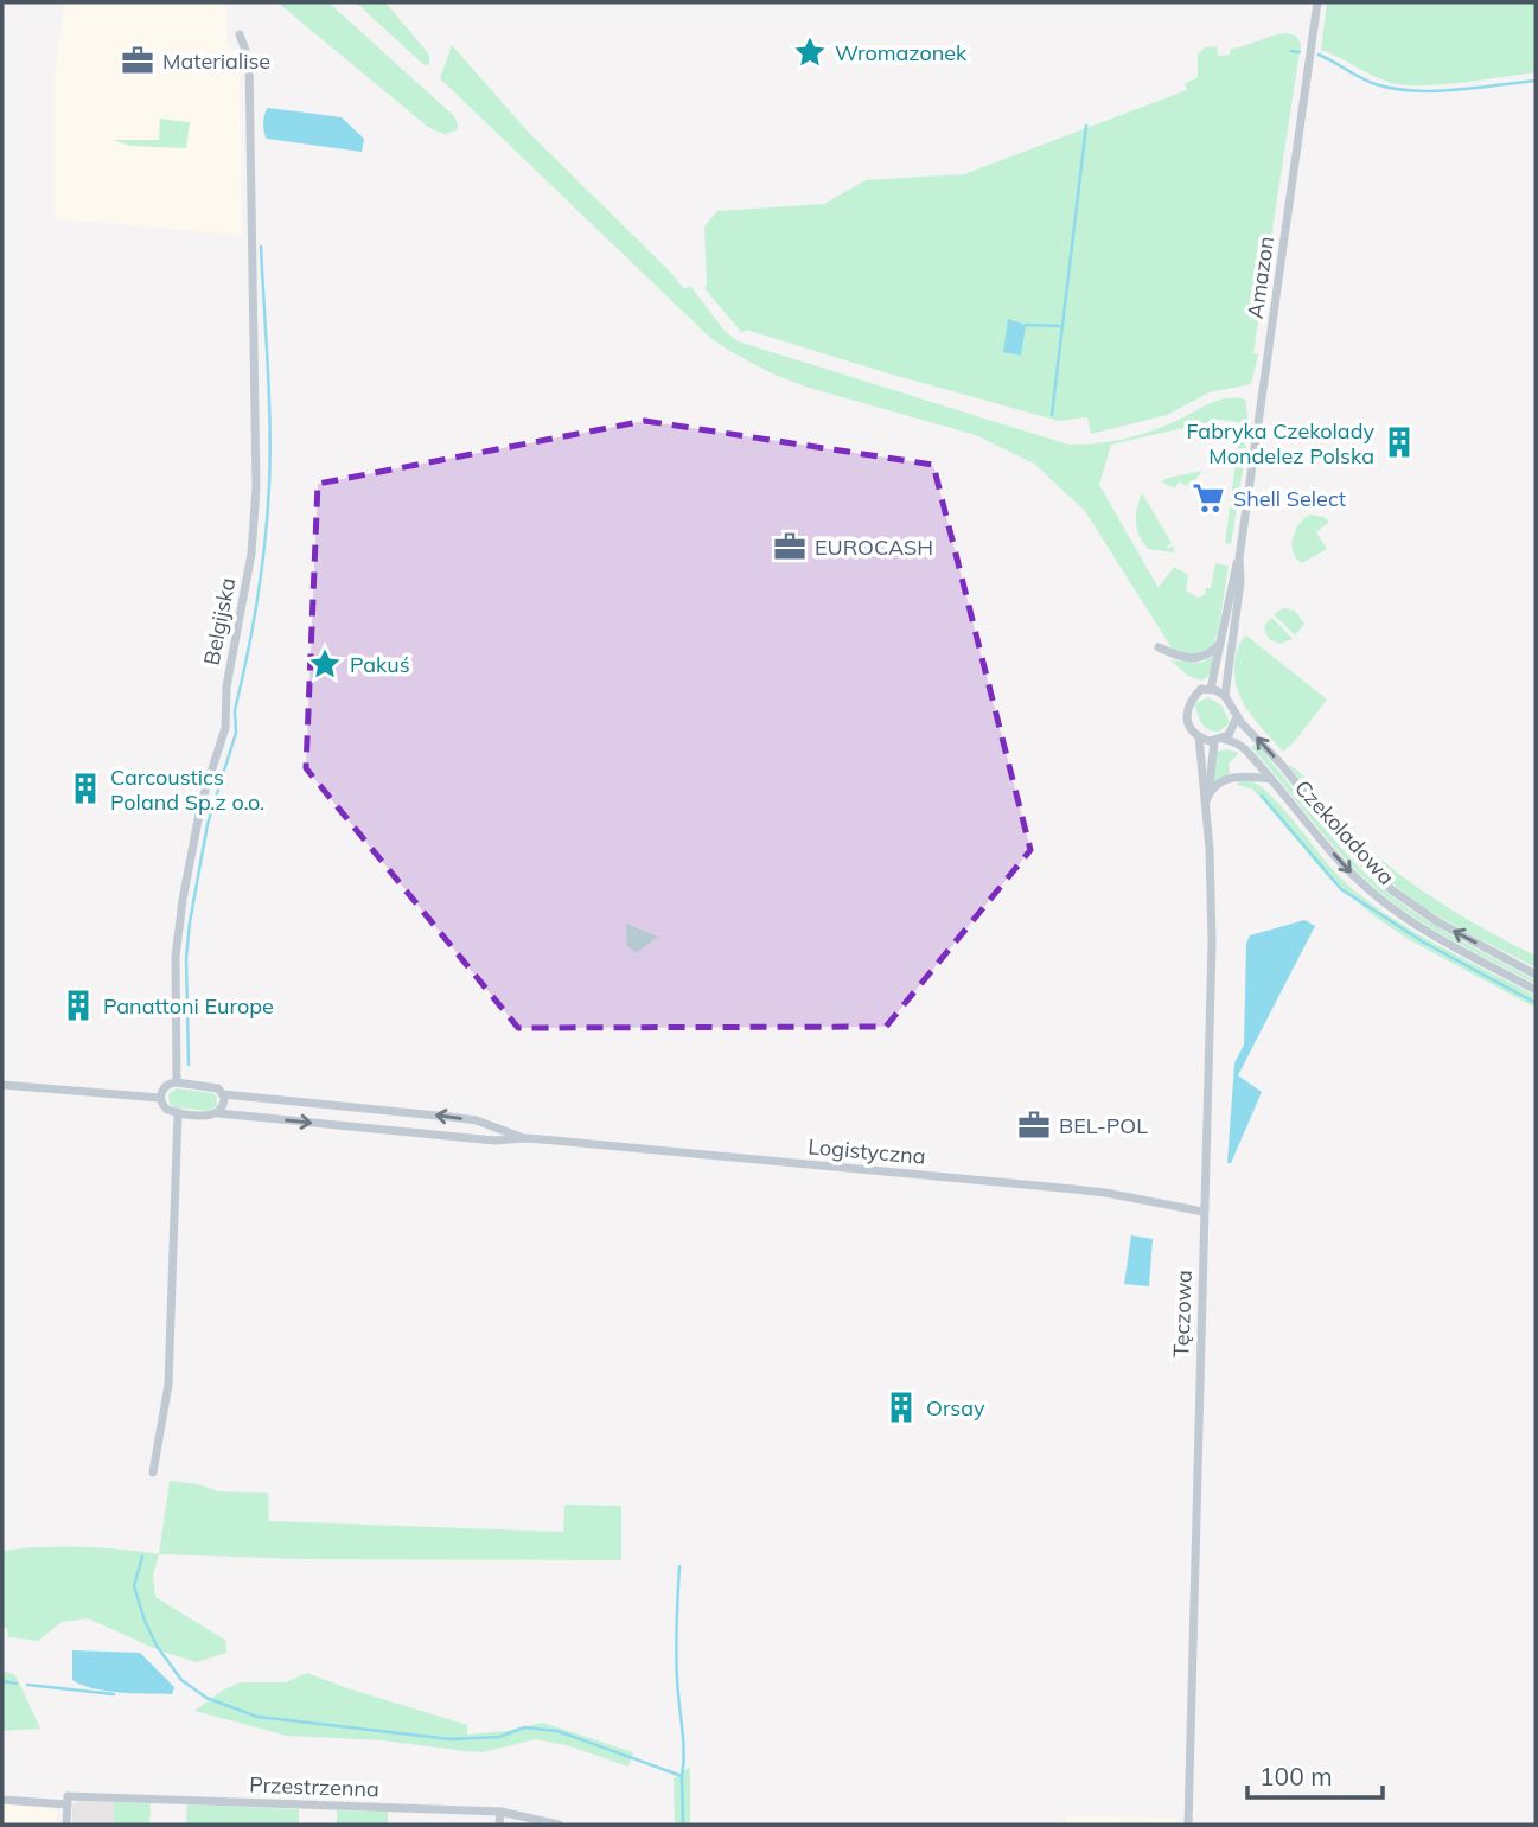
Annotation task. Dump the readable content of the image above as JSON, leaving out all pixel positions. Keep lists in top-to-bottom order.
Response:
{
  "streets": {
    "street": [
      "Amazon",
      "Belgijska",
      "Czekoladowa",
      "Logistyczna",
      "Tęczowa",
      "Przestrzenna"
    ]
  },
  "crossings": [
    ["Amazon", "Czekoladowa"],
    ["Amazon", "Tęczowa"],
    ["Belgijska", "Logistyczna"],
    ["Czekoladowa", "Tęczowa"],
    ["Logistyczna", "Tęczowa"]
  ],
  "places": {
    "place": ["Wromazonek", "Pakuś"],
    "office": ["Materialise", "EUROCASH", "BEL-POL"],
    "building": [
      "Fabryka Czekolady Mondelez Polska",
      "Carcoustics Poland Sp.z o.o.",
      "Panattoni Europe",
      "Orsay"
    ],
    "supermarket": ["Shell Select"]
  },
  "scale_bar": "100 m"
}
